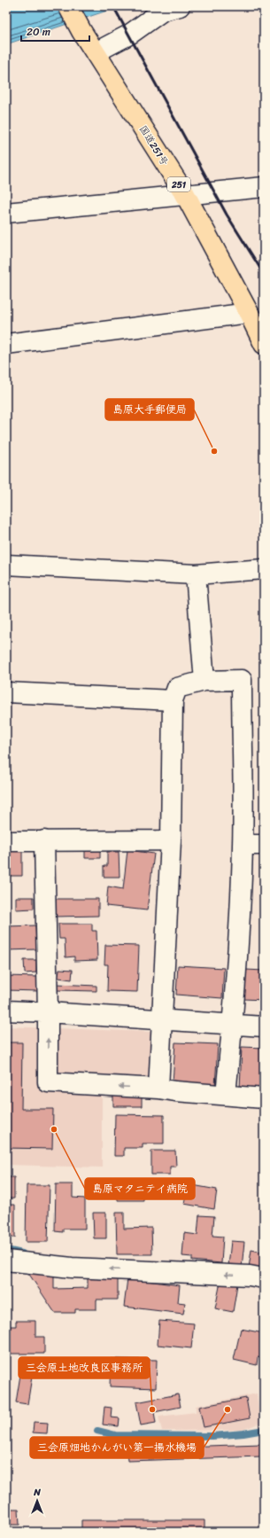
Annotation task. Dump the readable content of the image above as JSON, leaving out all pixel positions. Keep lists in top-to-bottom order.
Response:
{
  "streets": {
    "highway": ["国道251号", "251"]
  },
  "places": [
    "島原大手郵便局",
    "島原マタニテイ病院",
    "三会原土地改良区事務所",
    "三会原畑地かんがい第一揚水機場"
  ],
  "scale_bar": "20 m",
  "north": "top"
}
